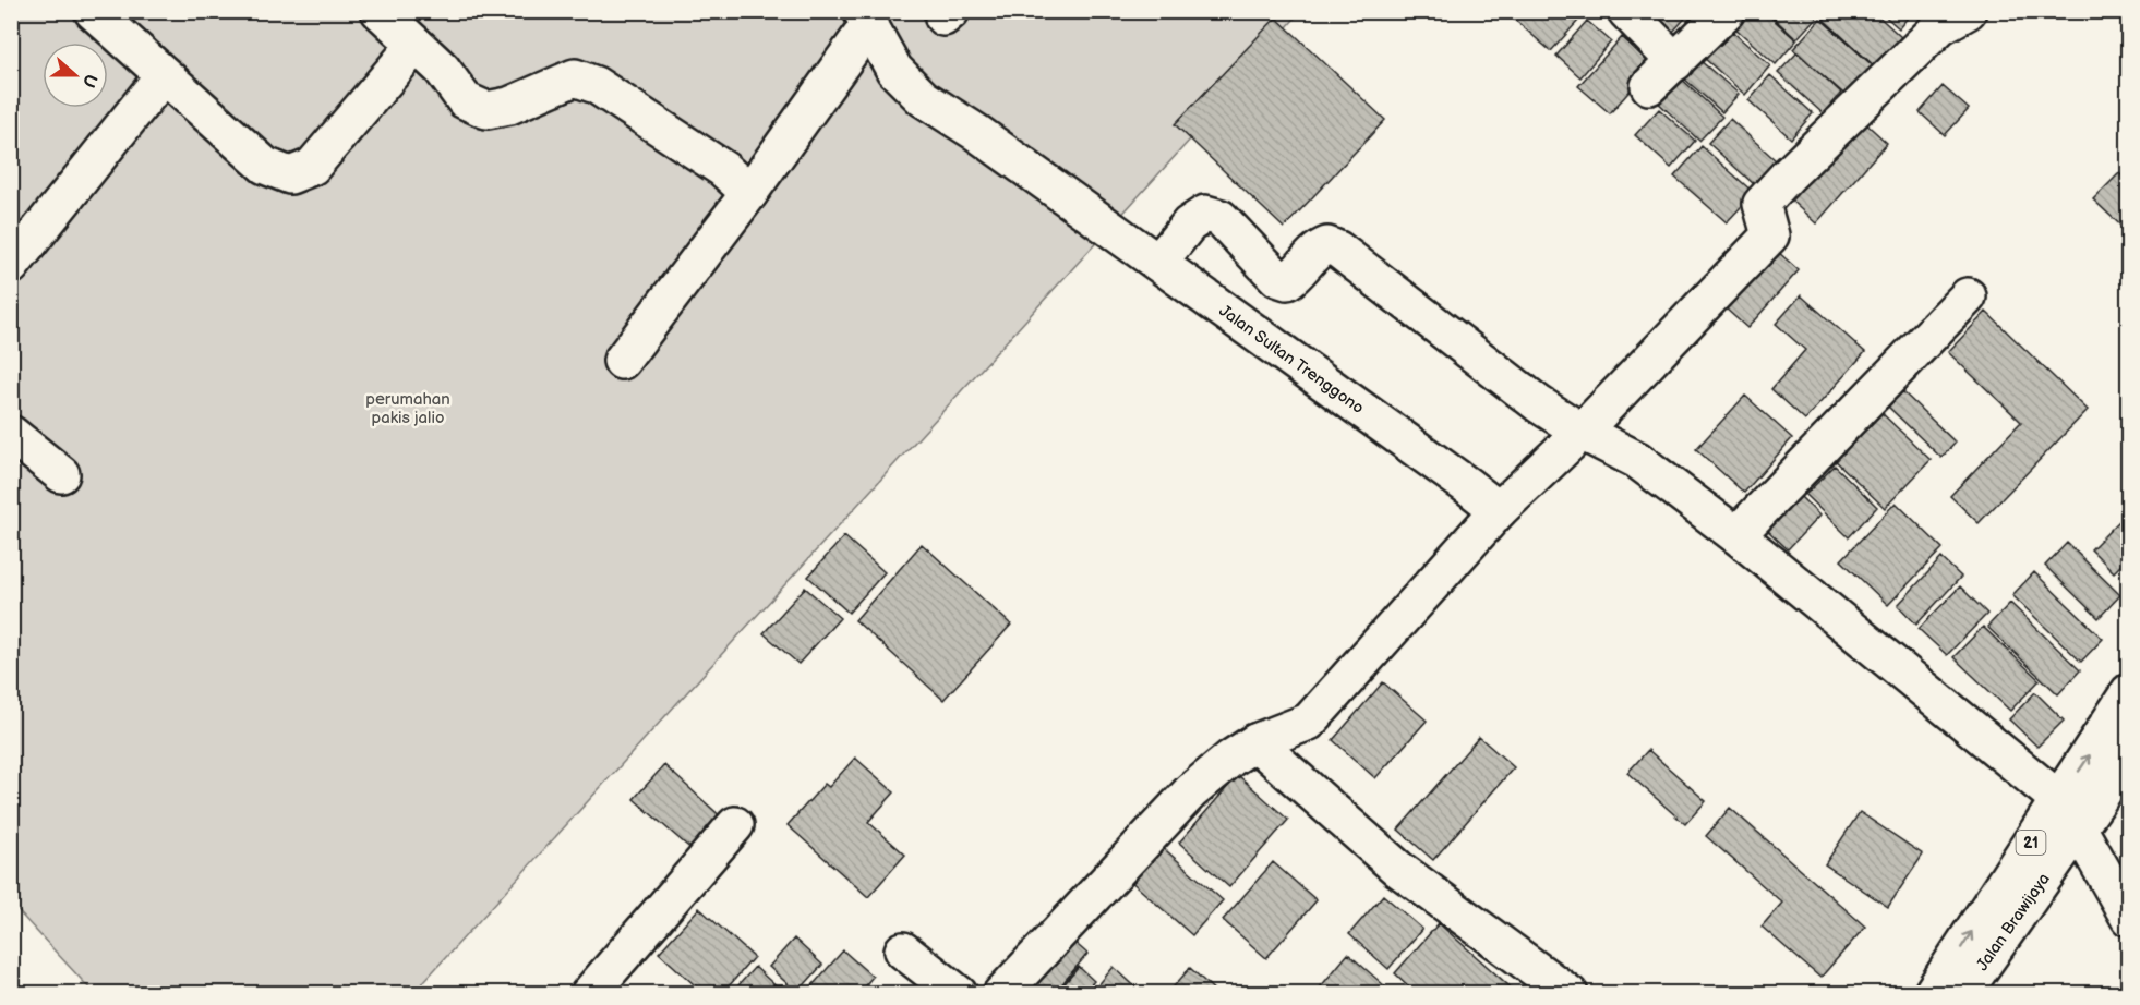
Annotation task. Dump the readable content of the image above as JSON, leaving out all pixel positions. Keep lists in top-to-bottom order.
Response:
{
  "streets": {
    "main road": ["Jalan Sultan Trenggono", "21", "Jalan Brawijaya"]
  },
  "parks": ["perumahan pakis jalio"],
  "north": "right"
}
